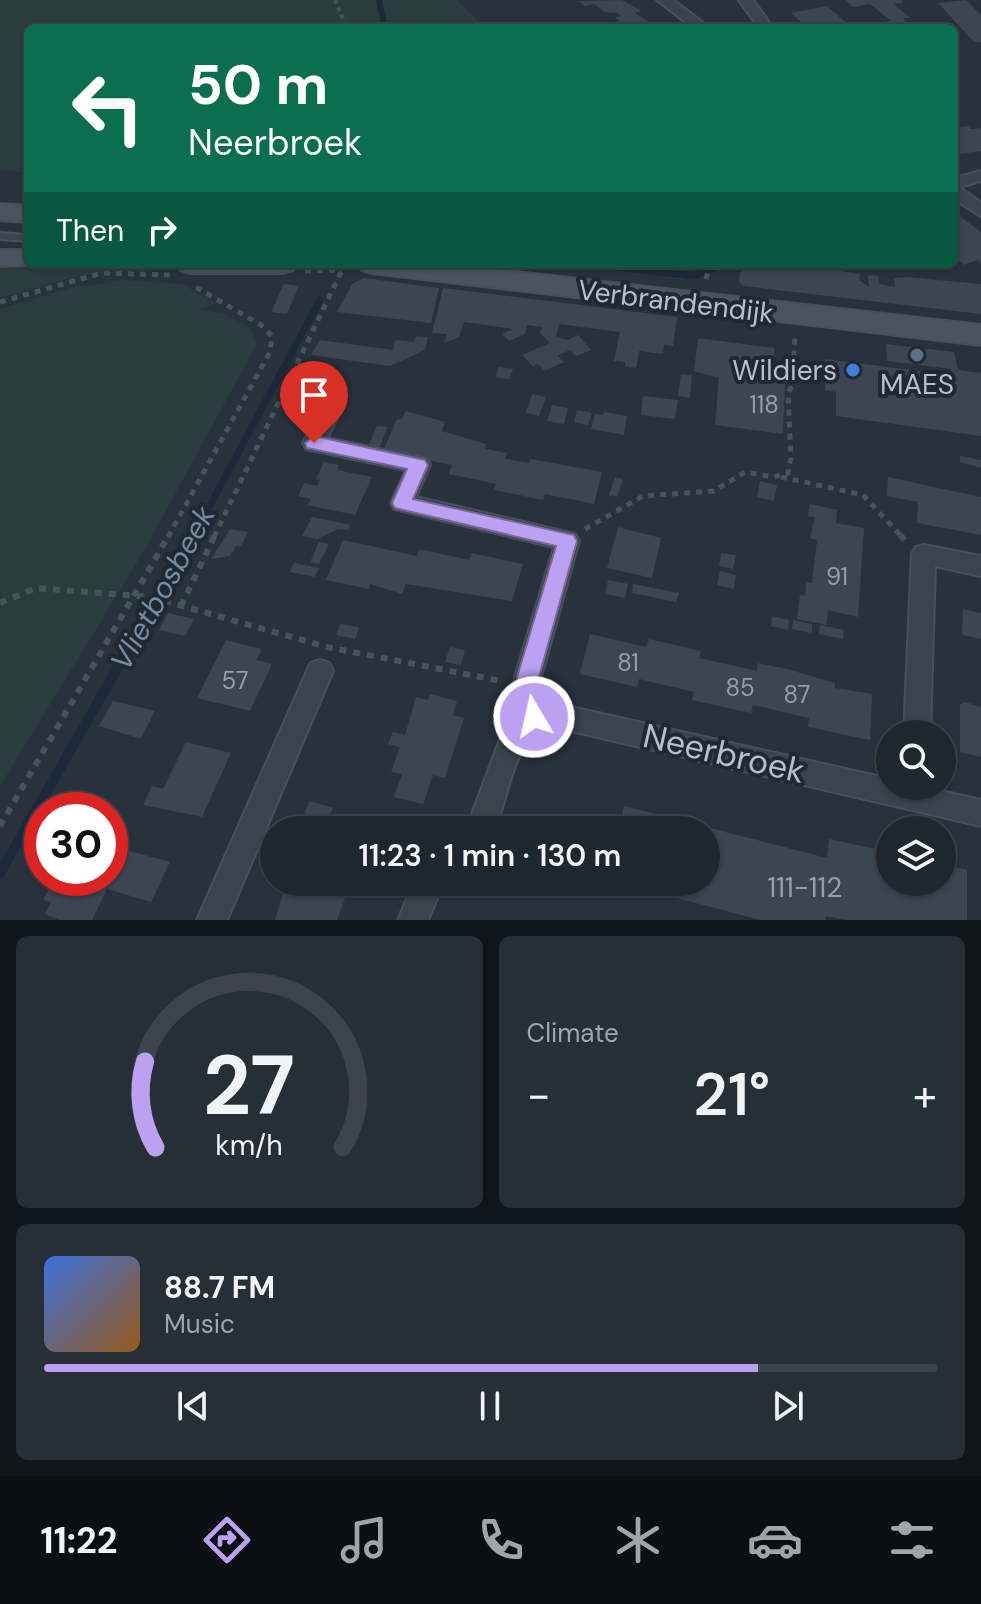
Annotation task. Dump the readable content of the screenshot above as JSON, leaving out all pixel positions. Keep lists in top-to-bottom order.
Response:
{
  "streets": {
    "main road": ["Verbrandendijk"],
    "street": ["Neerbroek"]
  },
  "water": ["Vlietbosbeek"],
  "places": ["MAES", "Wildiers"],
  "house_numbers": [
    "118",
    "91",
    "81",
    "57",
    "85",
    "87",
    "111-112"
  ],
  "page": {
    "turn": ["50 m", "Neerbroek"],
    "then": "Then",
    "limit": "30",
    "trip": "11:23 · 1 min · 130 m",
    "tile": "Climate",
    "heat": ["−", "21°", "+"],
    "song": ["88.7 FM", "Music"],
    "tabs": "11:22",
    "gauge": ["27", "km/h"]
  }
}
